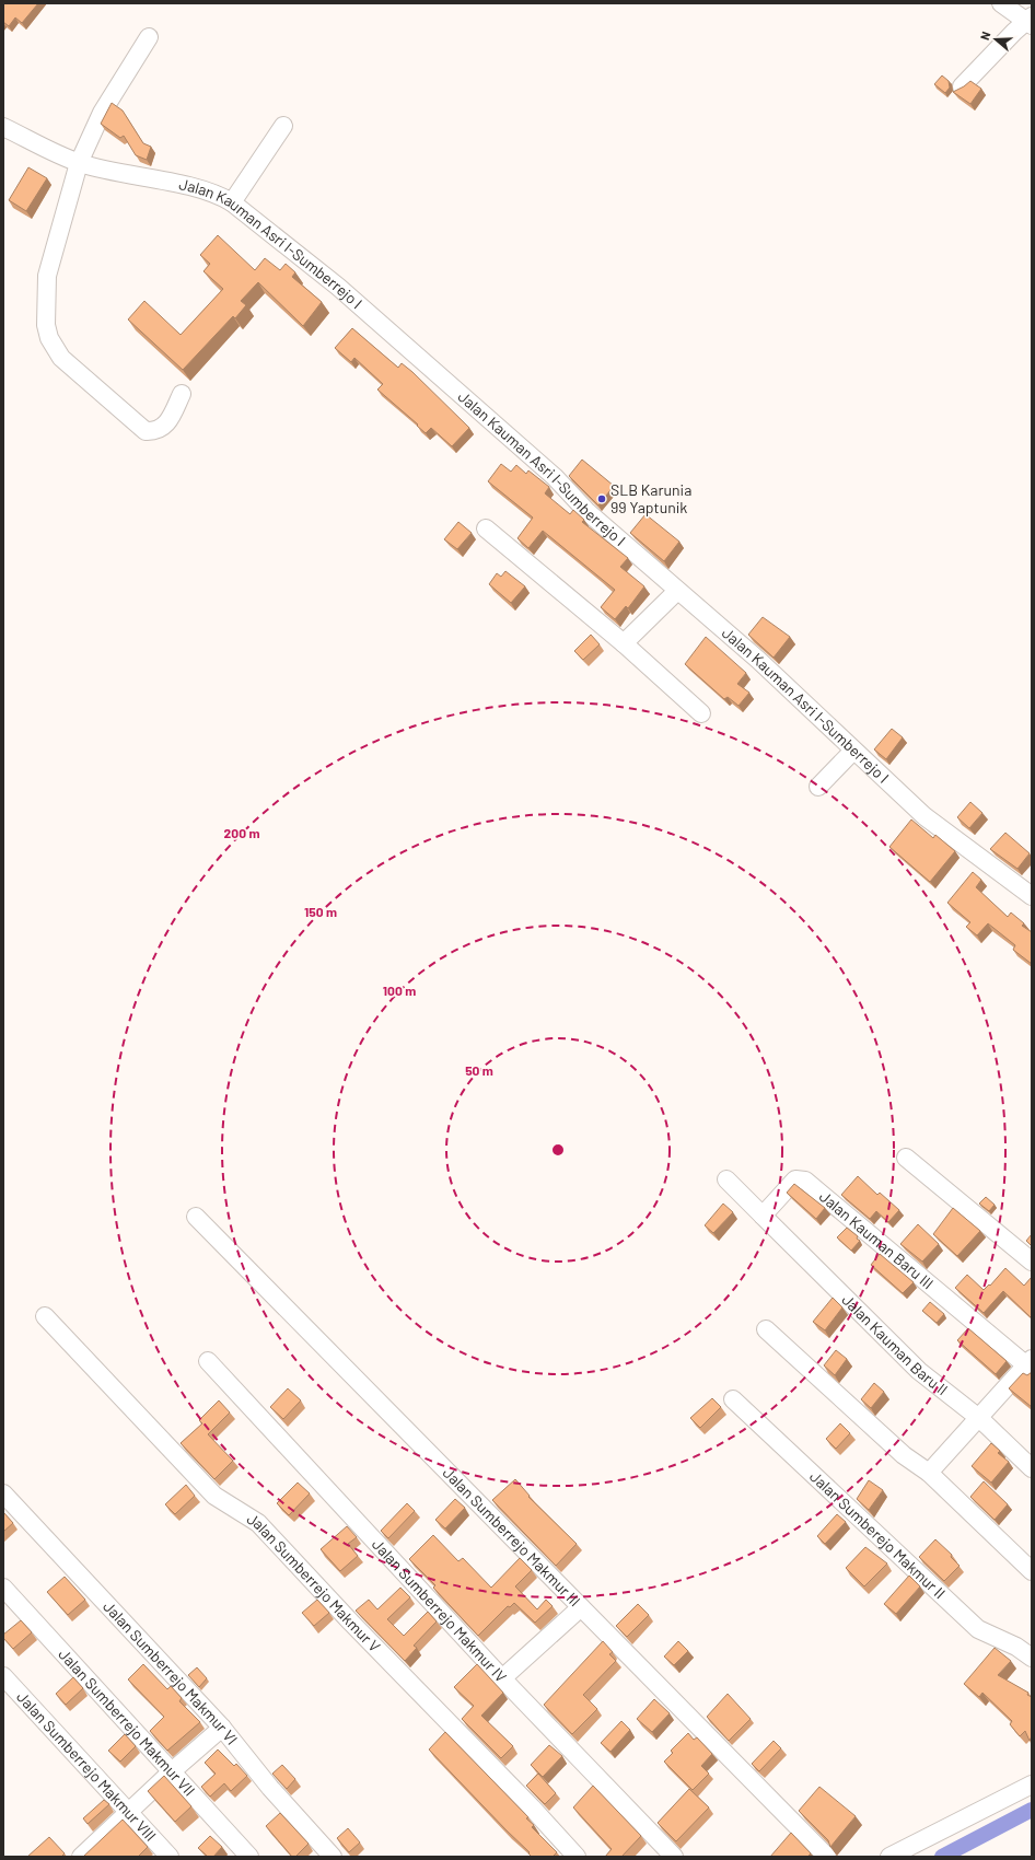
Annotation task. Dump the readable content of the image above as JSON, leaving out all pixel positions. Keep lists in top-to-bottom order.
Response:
{
  "streets": {
    "street": [
      "Jalan Kauman Asri I-Sumberrejo I",
      "Jalan Kauman Baru III",
      "Jalan Kauman Baru II",
      "Jalan Sumberejo Makmur II",
      "Jalan Sumberrejo Makmur III",
      "Jalan Sumberrejo Makmur V",
      "Jalan Sumberrejo Makmur IV",
      "Jalan Sumberrejo Makmur VI",
      "Jalan Sumberrejo Makmur VII",
      "Jalan Sumberrejo Makmur VIII"
    ]
  },
  "crossings": [
    ["Jalan Kauman Baru III", "Jalan Kauman Baru II"]
  ],
  "places": ["SLB Karunia 99 Yaptunik"],
  "north": "left",
  "rings": [
    "200 m",
    "150 m",
    "100 m",
    "50 m"
  ]
}
